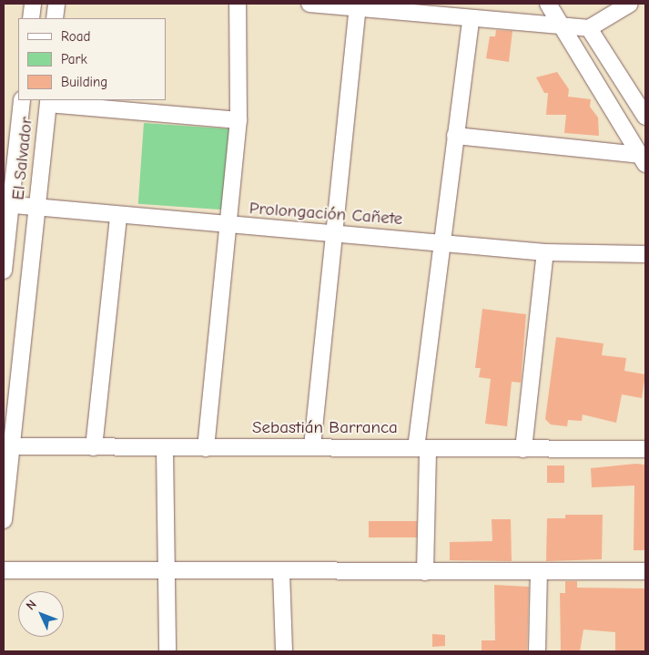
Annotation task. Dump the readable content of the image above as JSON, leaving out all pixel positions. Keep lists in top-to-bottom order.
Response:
{
  "streets": {
    "street": ["El Salvador", "Prolongación Cañete", "Sebastián Barranca"]
  },
  "crossings": [
    ["El Salvador", "Prolongación Cañete"],
    ["El Salvador", "Sebastián Barranca"]
  ],
  "legend": ["Road", "Park", "Building"],
  "north": "top left"
}
